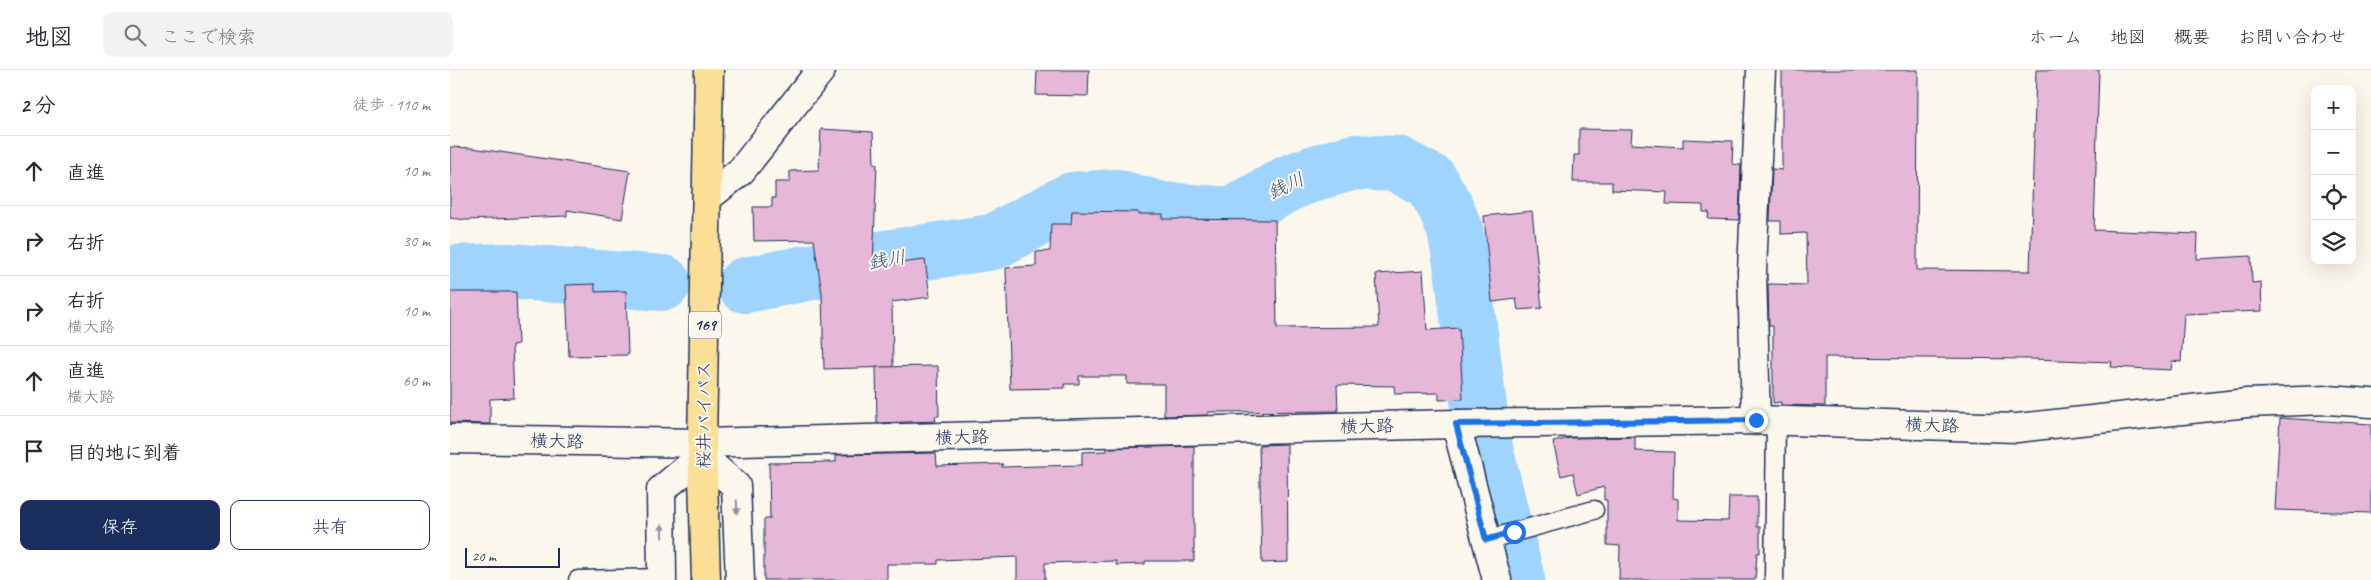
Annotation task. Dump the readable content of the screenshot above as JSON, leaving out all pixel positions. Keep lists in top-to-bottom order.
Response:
{
  "streets": {
    "highway": ["169", "桜井バイパス"],
    "street": ["横大路"]
  },
  "crossings": [
    ["桜井バイパス", "横大路"]
  ],
  "water": ["銭川"],
  "scale_bar": "20 m",
  "page": {
    "header": "地図",
    "search": "ここで検索",
    "nav": [
      "ホーム",
      "地図",
      "概要",
      "お問い合わせ"
    ],
    "heading": ["2 分", "徒歩 · 110 m"],
    "map_buttons": ["+", "−"],
    "list": [
      ["直進", "10 m"],
      ["右折", "30 m"],
      ["右折", "横大路", "10 m"],
      ["直進", "横大路", "60 m"],
      "目的地に到着"
    ],
    "buttons": ["保存", "共有"],
    "scale": "20 m"
  }
}
